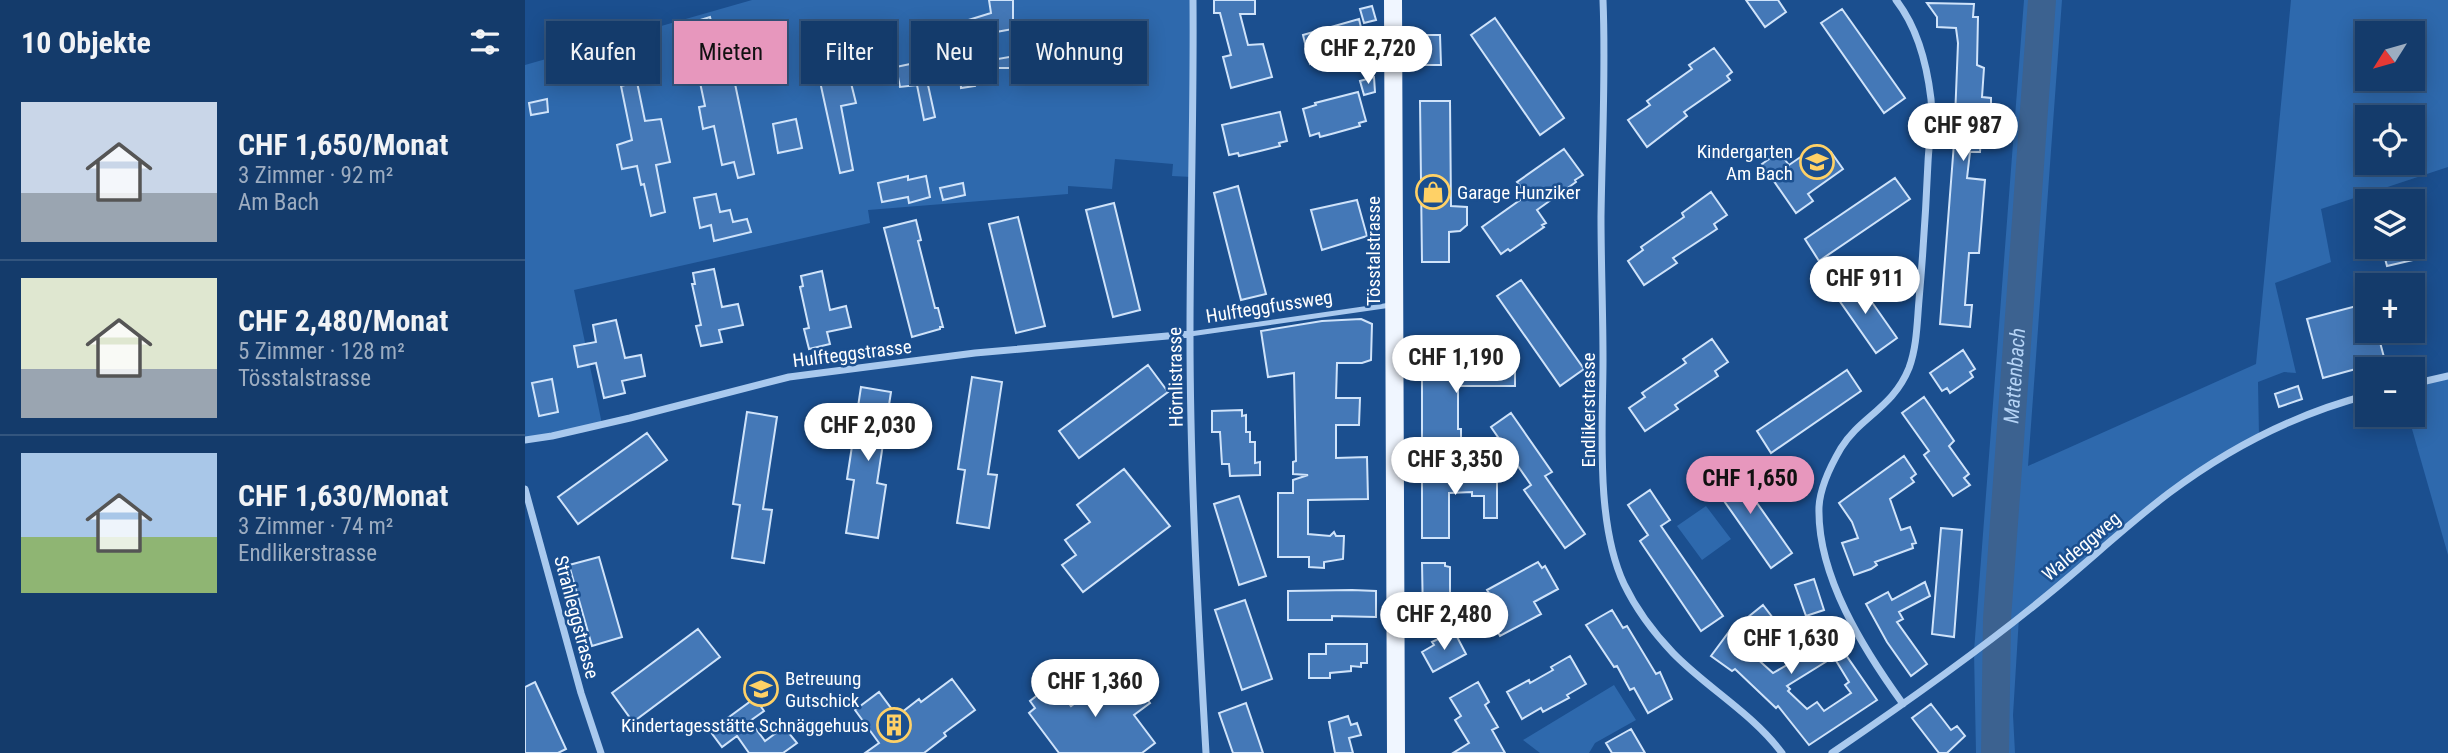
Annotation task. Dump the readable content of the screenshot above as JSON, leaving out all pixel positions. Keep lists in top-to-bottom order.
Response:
{
  "streets": {
    "main road": ["Tösstalstrasse"],
    "street": [
      "Hulfteggstrasse",
      "Hörnlistrasse",
      "Endlikerstrasse",
      "Waldeggweg",
      "Strahleggstrasse"
    ],
    "lane": ["Hulfteggfussweg"]
  },
  "crossings": [
    ["Tösstalstrasse", "Hulfteggfussweg"],
    ["Hulfteggfussweg", "Hulfteggstrasse"],
    ["Hulfteggfussweg", "Hörnlistrasse"],
    ["Hulfteggstrasse", "Hörnlistrasse"]
  ],
  "water": ["Mattenbach"],
  "places": {
    "school or university": ["Kindergarten Am Bach", "Betreuung Gutschick"],
    "shop": ["Garage Hunziker"],
    "building": ["Kindertagesstätte Schnäggehuus"]
  },
  "north": "bottom left",
  "page": {
    "heading": "10 Objekte",
    "map_buttons": ["+", "−"],
    "chip": [
      "Kaufen",
      "Mieten",
      "Filter",
      "Neu",
      "Wohnung"
    ],
    "price": [
      "CHF 2,720",
      "CHF 987",
      "CHF 911",
      "CHF 1,190",
      "CHF 2,030",
      "CHF 3,350",
      "CHF 1,650",
      "CHF 2,480",
      "CHF 1,630",
      "CHF 1,360"
    ],
    "list": [
      {
        "name": "CHF 1,650/Monat",
        "note": "3 Zimmer · 92 m² · Am Bach"
      },
      {
        "name": "CHF 2,480/Monat",
        "note": "5 Zimmer · 128 m² · Tösstalstrasse"
      },
      {
        "name": "CHF 1,630/Monat",
        "note": "3 Zimmer · 74 m² · Endlikerstrasse"
      }
    ]
  }
}
